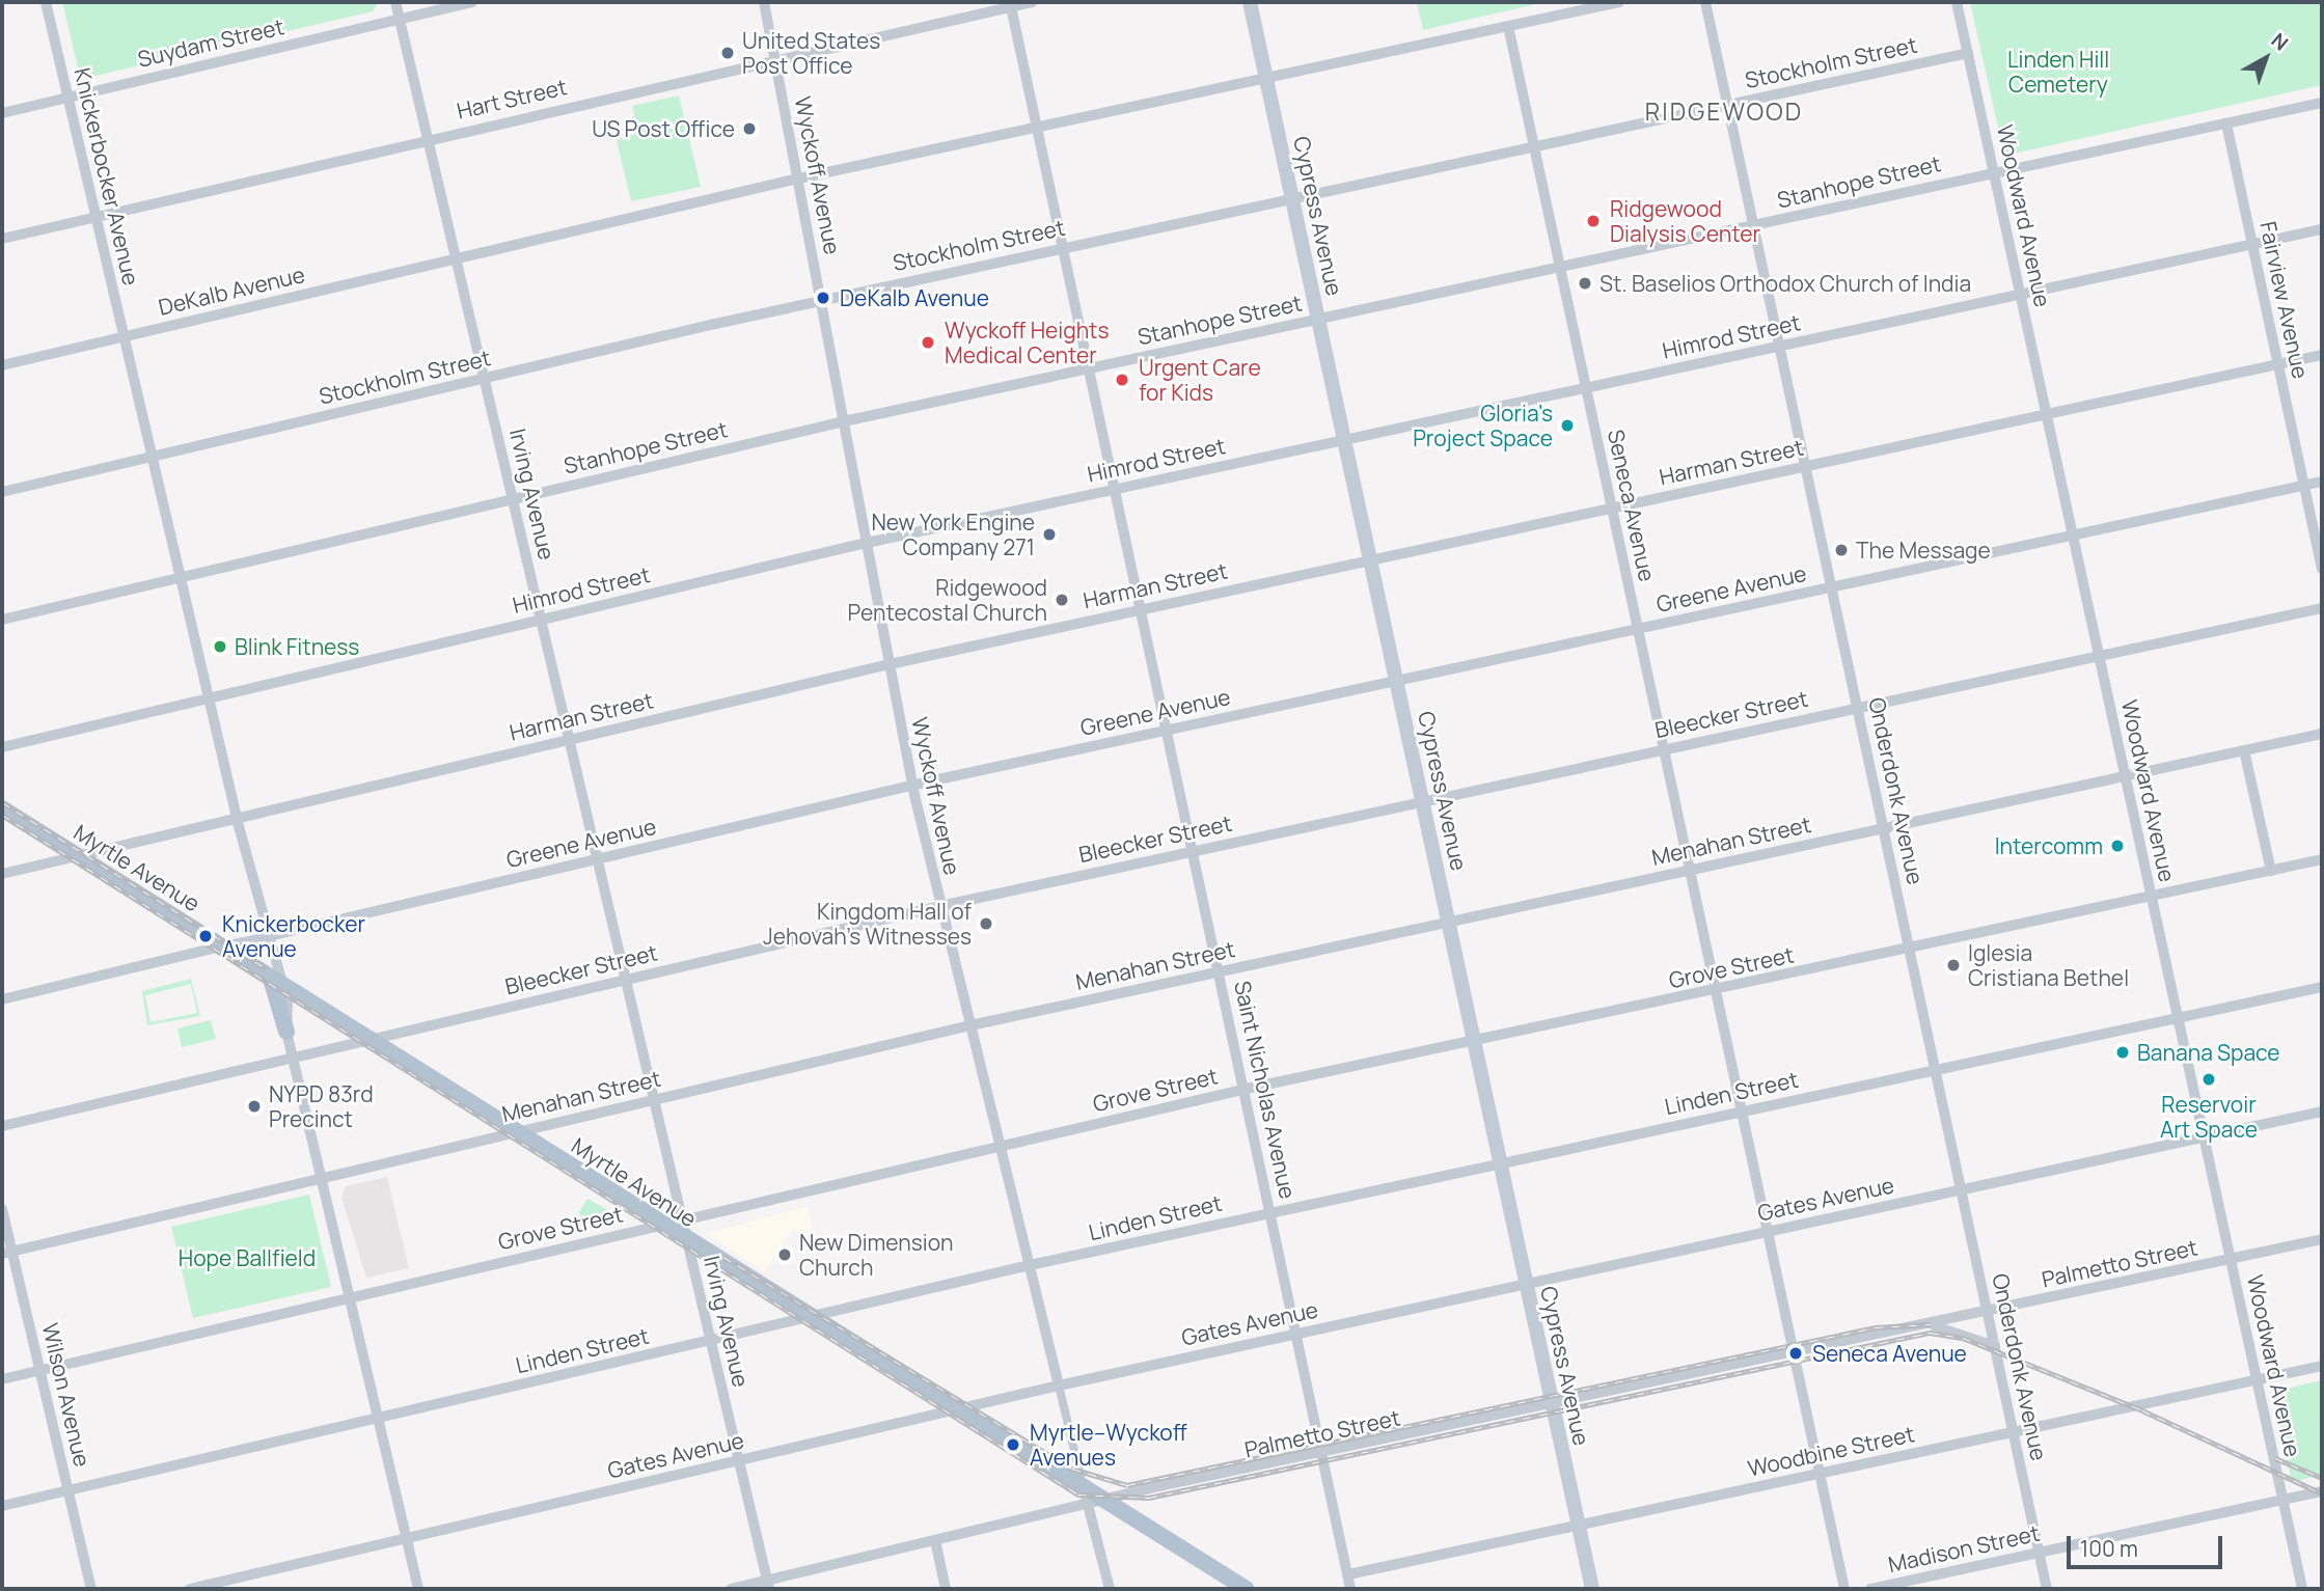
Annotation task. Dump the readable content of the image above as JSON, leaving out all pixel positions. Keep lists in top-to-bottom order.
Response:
{
  "streets": {
    "main road": ["Cypress Avenue", "Myrtle Avenue"],
    "street": [
      "Suydam Street",
      "Stockholm Street",
      "Hart Street",
      "Wyckoff Avenue",
      "Knickerbocker Avenue",
      "Stanhope Street",
      "Woodward Avenue",
      "DeKalb Avenue",
      "Fairview Avenue",
      "Himrod Street",
      "Harman Street",
      "Irving Avenue",
      "Seneca Avenue",
      "Greene Avenue",
      "Bleecker Street",
      "Onderdonk Avenue",
      "Menahan Street",
      "Grove Street",
      "Saint Nicholas Avenue",
      "Linden Street",
      "Gates Avenue",
      "Palmetto Street",
      "Wilson Avenue",
      "Woodbine Street",
      "Madison Street"
    ]
  },
  "crossings": [
    ["Suydam Street", "Knickerbocker Avenue"],
    ["Suydam Street", "Irving Avenue"],
    ["Stockholm Street", "Wyckoff Avenue"],
    ["Stockholm Street", "Knickerbocker Avenue"],
    ["Stockholm Street", "Cypress Avenue"],
    ["Stockholm Street", "Woodward Avenue"],
    ["Stockholm Street", "Irving Avenue"],
    ["Stockholm Street", "Seneca Avenue"],
    ["Stockholm Street", "Onderdonk Avenue"],
    ["Stockholm Street", "Saint Nicholas Avenue"],
    ["Hart Street", "Wyckoff Avenue"],
    ["Hart Street", "Knickerbocker Avenue"],
    ["Hart Street", "Irving Avenue"],
    ["Hart Street", "Saint Nicholas Avenue"],
    ["Wyckoff Avenue", "Stanhope Street"],
    ["Wyckoff Avenue", "DeKalb Avenue"],
    ["Wyckoff Avenue", "Himrod Street"],
    ["Wyckoff Avenue", "Harman Street"],
    ["Wyckoff Avenue", "Greene Avenue"],
    ["Wyckoff Avenue", "Bleecker Street"],
    ["Wyckoff Avenue", "Menahan Street"],
    ["Wyckoff Avenue", "Myrtle Avenue"],
    ["Wyckoff Avenue", "Grove Street"],
    ["Wyckoff Avenue", "Linden Street"],
    ["Wyckoff Avenue", "Gates Avenue"],
    ["Wyckoff Avenue", "Palmetto Street"],
    ["Knickerbocker Avenue", "Stanhope Street"],
    ["Knickerbocker Avenue", "DeKalb Avenue"],
    ["Knickerbocker Avenue", "Himrod Street"],
    ["Knickerbocker Avenue", "Harman Street"],
    ["Knickerbocker Avenue", "Greene Avenue"],
    ["Knickerbocker Avenue", "Myrtle Avenue"],
    ["Stanhope Street", "Cypress Avenue"],
    ["Stanhope Street", "Woodward Avenue"],
    ["Stanhope Street", "Fairview Avenue"],
    ["Stanhope Street", "Irving Avenue"],
    ["Stanhope Street", "Seneca Avenue"],
    ["Stanhope Street", "Onderdonk Avenue"],
    ["Stanhope Street", "Saint Nicholas Avenue"],
    ["Cypress Avenue", "DeKalb Avenue"],
    ["Cypress Avenue", "Himrod Street"],
    ["Cypress Avenue", "Harman Street"],
    ["Cypress Avenue", "Greene Avenue"],
    ["Cypress Avenue", "Bleecker Street"],
    ["Cypress Avenue", "Menahan Street"],
    ["Cypress Avenue", "Grove Street"],
    ["Cypress Avenue", "Linden Street"],
    ["Cypress Avenue", "Gates Avenue"],
    ["Cypress Avenue", "Palmetto Street"],
    ["Cypress Avenue", "Woodbine Street"],
    ["Woodward Avenue", "Himrod Street"],
    ["Woodward Avenue", "Harman Street"],
    ["Woodward Avenue", "Greene Avenue"],
    ["Woodward Avenue", "Bleecker Street"],
    ["Woodward Avenue", "Menahan Street"],
    ["Woodward Avenue", "Grove Street"],
    ["Woodward Avenue", "Linden Street"],
    ["Woodward Avenue", "Gates Avenue"],
    ["Woodward Avenue", "Palmetto Street"],
    ["Woodward Avenue", "Woodbine Street"],
    ["Woodward Avenue", "Madison Street"],
    ["DeKalb Avenue", "Irving Avenue"],
    ["DeKalb Avenue", "Seneca Avenue"],
    ["DeKalb Avenue", "Saint Nicholas Avenue"],
    ["Fairview Avenue", "Himrod Street"],
    ["Fairview Avenue", "Harman Street"],
    ["Fairview Avenue", "Greene Avenue"],
    ["Himrod Street", "Irving Avenue"],
    ["Himrod Street", "Seneca Avenue"],
    ["Himrod Street", "Onderdonk Avenue"],
    ["Himrod Street", "Saint Nicholas Avenue"],
    ["Harman Street", "Irving Avenue"],
    ["Harman Street", "Seneca Avenue"],
    ["Harman Street", "Onderdonk Avenue"],
    ["Harman Street", "Myrtle Avenue"],
    ["Harman Street", "Saint Nicholas Avenue"],
    ["Irving Avenue", "Greene Avenue"],
    ["Irving Avenue", "Bleecker Street"],
    ["Irving Avenue", "Menahan Street"],
    ["Irving Avenue", "Myrtle Avenue"],
    ["Irving Avenue", "Grove Street"],
    ["Irving Avenue", "Linden Street"],
    ["Irving Avenue", "Gates Avenue"],
    ["Irving Avenue", "Palmetto Street"],
    ["Seneca Avenue", "Greene Avenue"],
    ["Seneca Avenue", "Bleecker Street"],
    ["Seneca Avenue", "Menahan Street"],
    ["Seneca Avenue", "Grove Street"],
    ["Seneca Avenue", "Linden Street"],
    ["Seneca Avenue", "Gates Avenue"],
    ["Seneca Avenue", "Palmetto Street"],
    ["Seneca Avenue", "Woodbine Street"],
    ["Greene Avenue", "Onderdonk Avenue"],
    ["Greene Avenue", "Myrtle Avenue"],
    ["Greene Avenue", "Saint Nicholas Avenue"],
    ["Bleecker Street", "Onderdonk Avenue"],
    ["Bleecker Street", "Myrtle Avenue"],
    ["Bleecker Street", "Saint Nicholas Avenue"],
    ["Onderdonk Avenue", "Menahan Street"],
    ["Onderdonk Avenue", "Grove Street"],
    ["Onderdonk Avenue", "Linden Street"],
    ["Onderdonk Avenue", "Gates Avenue"],
    ["Onderdonk Avenue", "Palmetto Street"],
    ["Onderdonk Avenue", "Woodbine Street"],
    ["Onderdonk Avenue", "Madison Street"],
    ["Menahan Street", "Myrtle Avenue"],
    ["Menahan Street", "Saint Nicholas Avenue"],
    ["Menahan Street", "Wilson Avenue"],
    ["Myrtle Avenue", "Grove Street"],
    ["Myrtle Avenue", "Linden Street"],
    ["Myrtle Avenue", "Gates Avenue"],
    ["Myrtle Avenue", "Palmetto Street"],
    ["Grove Street", "Saint Nicholas Avenue"],
    ["Grove Street", "Wilson Avenue"],
    ["Saint Nicholas Avenue", "Linden Street"],
    ["Saint Nicholas Avenue", "Gates Avenue"],
    ["Saint Nicholas Avenue", "Palmetto Street"],
    ["Saint Nicholas Avenue", "Woodbine Street"],
    ["Linden Street", "Wilson Avenue"]
  ],
  "districts": ["RIDGEWOOD"],
  "parks": ["Linden Hill Cemetery", "Hope Ballfield"],
  "places": [
    "United States Post Office",
    "US Post Office",
    "Ridgewood Dialysis Center",
    "St. Baselios Orthodox Church of India",
    "DeKalb Avenue",
    "Wyckoff Heights Medical Center",
    "Urgent Care for Kids",
    "Gloria's Project Space",
    "New York Engine Company 271",
    "The Message",
    "Ridgewood Pentecostal Church",
    "Blink Fitness",
    "Intercomm",
    "Kingdom Hall of Jehovah’s Witnesses",
    "Knickerbocker Avenue",
    "Iglesia Cristiana Bethel",
    "Banana Space",
    "Reservoir Art Space",
    "NYPD 83rd Precinct",
    "New Dimension Church",
    "Seneca Avenue",
    "Myrtle–Wyckoff Avenues"
  ],
  "scale_bar": "100 m",
  "north": "top right"
}
